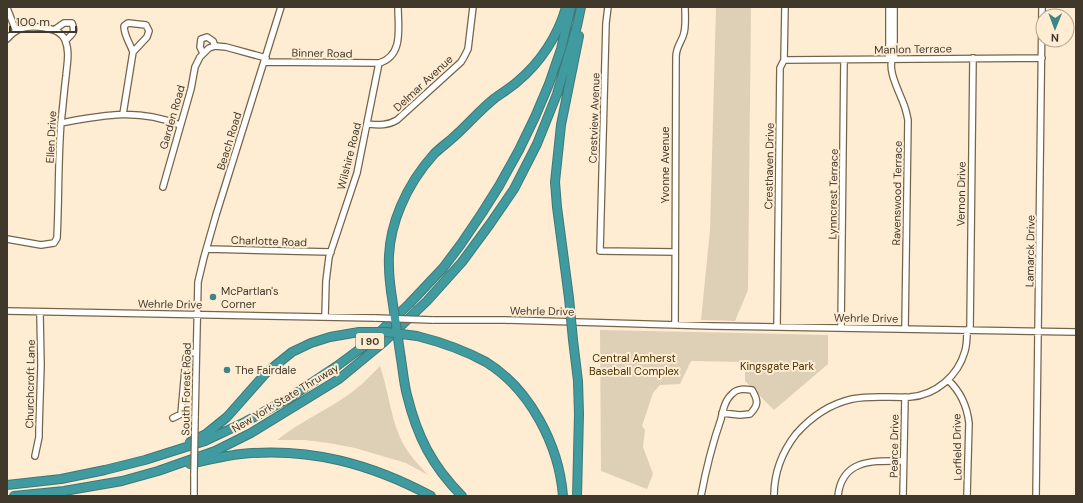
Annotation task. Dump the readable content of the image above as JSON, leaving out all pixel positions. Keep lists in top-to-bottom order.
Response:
{
  "streets": {
    "highway": ["I 90", "New York State Thruway"],
    "street": [
      "Manlon Terrace",
      "Binner Road",
      "Delmar Avenue",
      "Garden Road",
      "Crestview Avenue",
      "Ellen Drive",
      "Beach Road",
      "Wilshire Road",
      "Yvonne Avenue",
      "Cresthaven Drive",
      "Ravenswood Terrace",
      "Lynncrest Terrace",
      "Vernon Drive",
      "Charlotte Road",
      "Lamarck Drive",
      "Wehrle Drive",
      "Churchcroft Lane",
      "South Forest Road",
      "Pearce Drive",
      "Lorfield Drive"
    ]
  },
  "crossings": [
    ["Manlon Terrace", "Cresthaven Drive"],
    ["Manlon Terrace", "Ravenswood Terrace"],
    ["Manlon Terrace", "Lynncrest Terrace"],
    ["Manlon Terrace", "Vernon Drive"],
    ["Manlon Terrace", "Lamarck Drive"],
    ["Binner Road", "Garden Road"],
    ["Binner Road", "Beach Road"],
    ["Binner Road", "Wilshire Road"],
    ["Delmar Avenue", "Wilshire Road"],
    ["Garden Road", "Beach Road"],
    ["Crestview Avenue", "Yvonne Avenue"],
    ["Beach Road", "Charlotte Road"],
    ["Beach Road", "South Forest Road"],
    ["Wilshire Road", "Charlotte Road"],
    ["Wilshire Road", "Wehrle Drive"],
    ["Yvonne Avenue", "Wehrle Drive"],
    ["Cresthaven Drive", "Wehrle Drive"],
    ["Ravenswood Terrace", "Wehrle Drive"],
    ["Lynncrest Terrace", "Wehrle Drive"],
    ["Vernon Drive", "Wehrle Drive"],
    ["Vernon Drive", "Lorfield Drive"],
    ["Lamarck Drive", "Wehrle Drive"],
    ["Wehrle Drive", "Churchcroft Lane"],
    ["Wehrle Drive", "South Forest Road"]
  ],
  "parks": ["Central Amherst Baseball Complex", "Kingsgate Park"],
  "places": ["McPartlan's Corner", "The Fairdale"],
  "scale_bar": "100 m",
  "north": "bottom"
}
